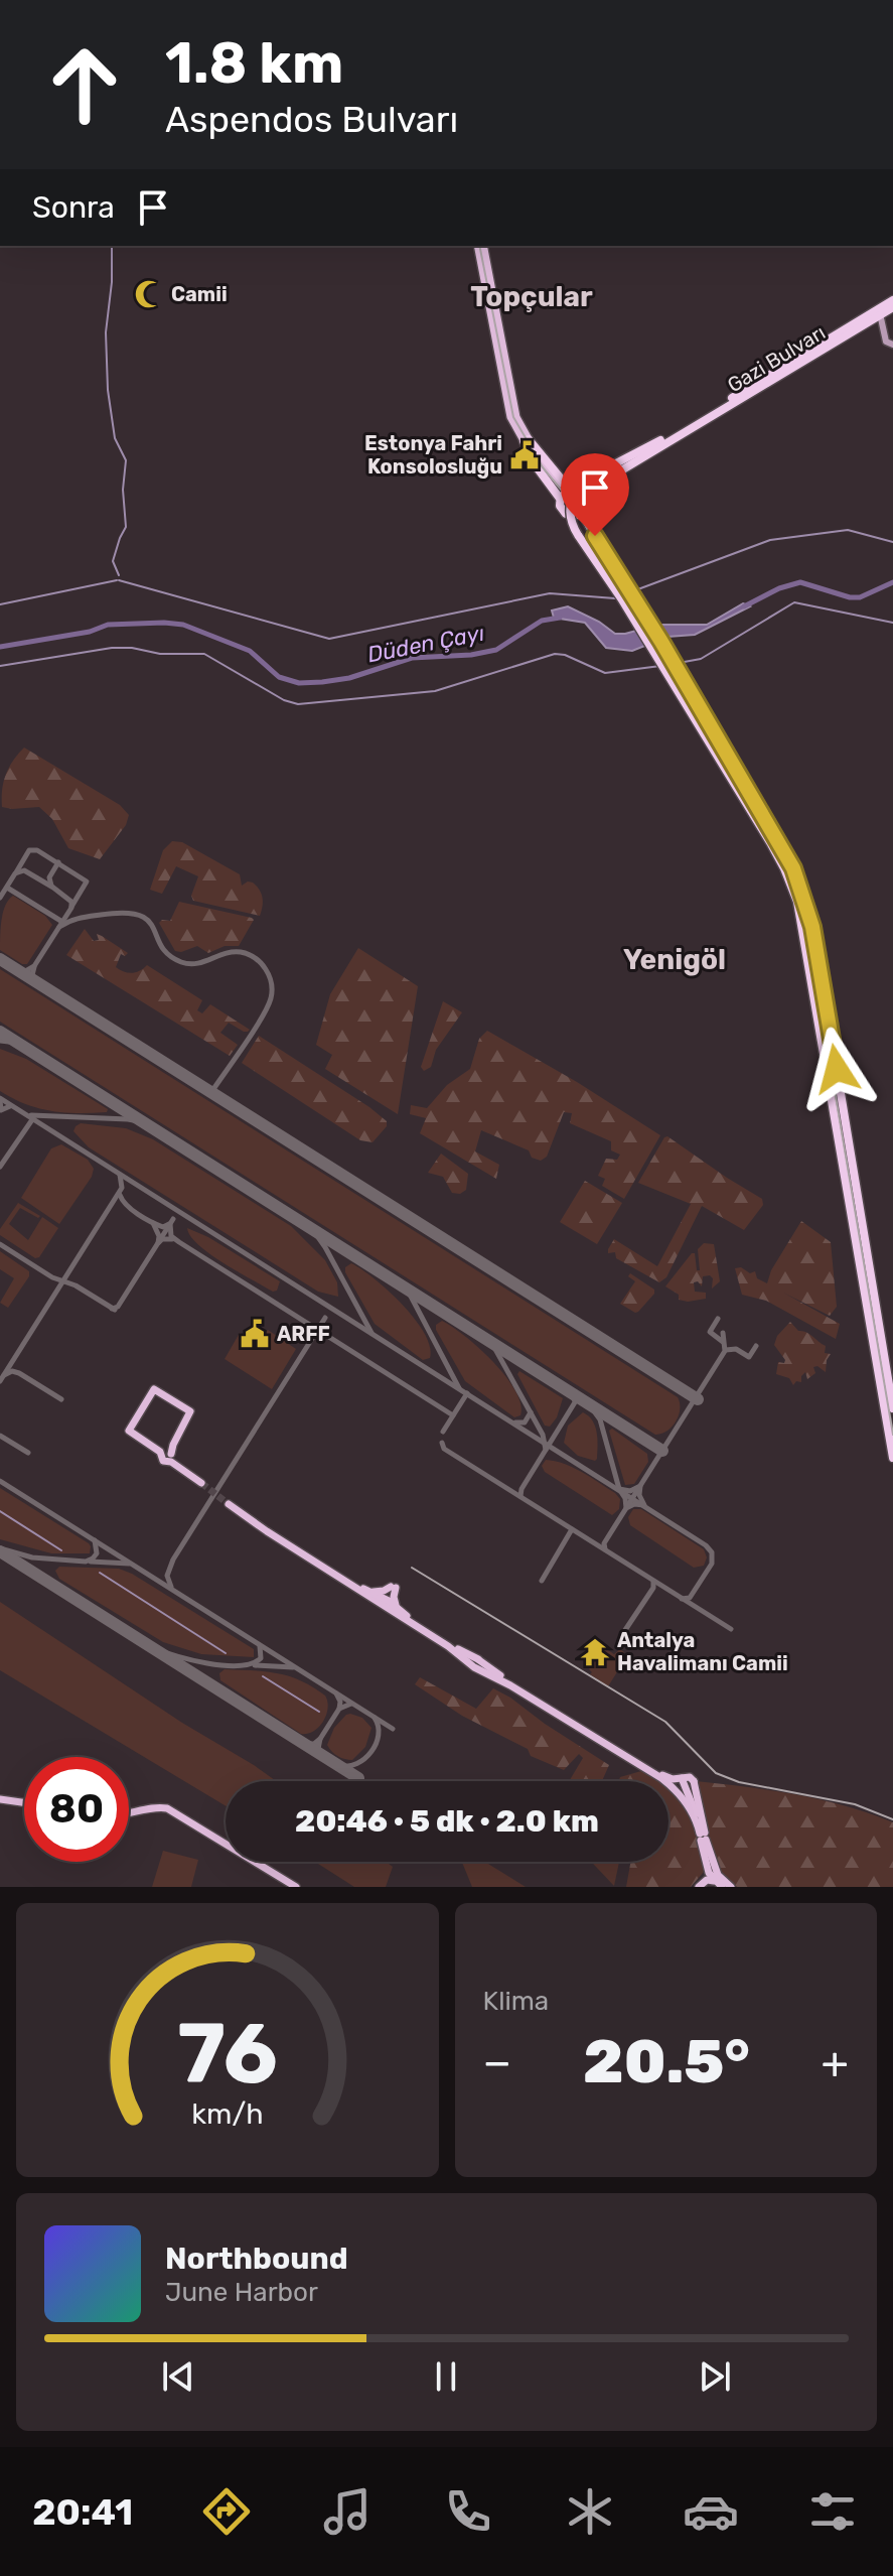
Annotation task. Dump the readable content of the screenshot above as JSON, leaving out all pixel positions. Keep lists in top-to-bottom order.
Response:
{
  "streets": {
    "highway": ["Gazi Bulvarı"]
  },
  "districts": ["Topçular", "Yenigöl"],
  "water": ["Düden Çayı"],
  "places": {
    "mosque": ["Camii"],
    "public building": ["Estonya Fahri Konsolosluğu", "ARFF"],
    "temple": ["Antalya Havalimanı Camii"]
  },
  "page": {
    "turn": ["1.8 km", "Aspendos Bulvarı"],
    "then": "Sonra",
    "limit": "80",
    "trip": "20:46 · 5 dk · 2.0 km",
    "tile": "Klima",
    "heat": ["−", "20.5°", "+"],
    "song": ["Northbound", "June Harbor"],
    "tabs": "20:41",
    "gauge": ["76", "km/h"]
  }
}
